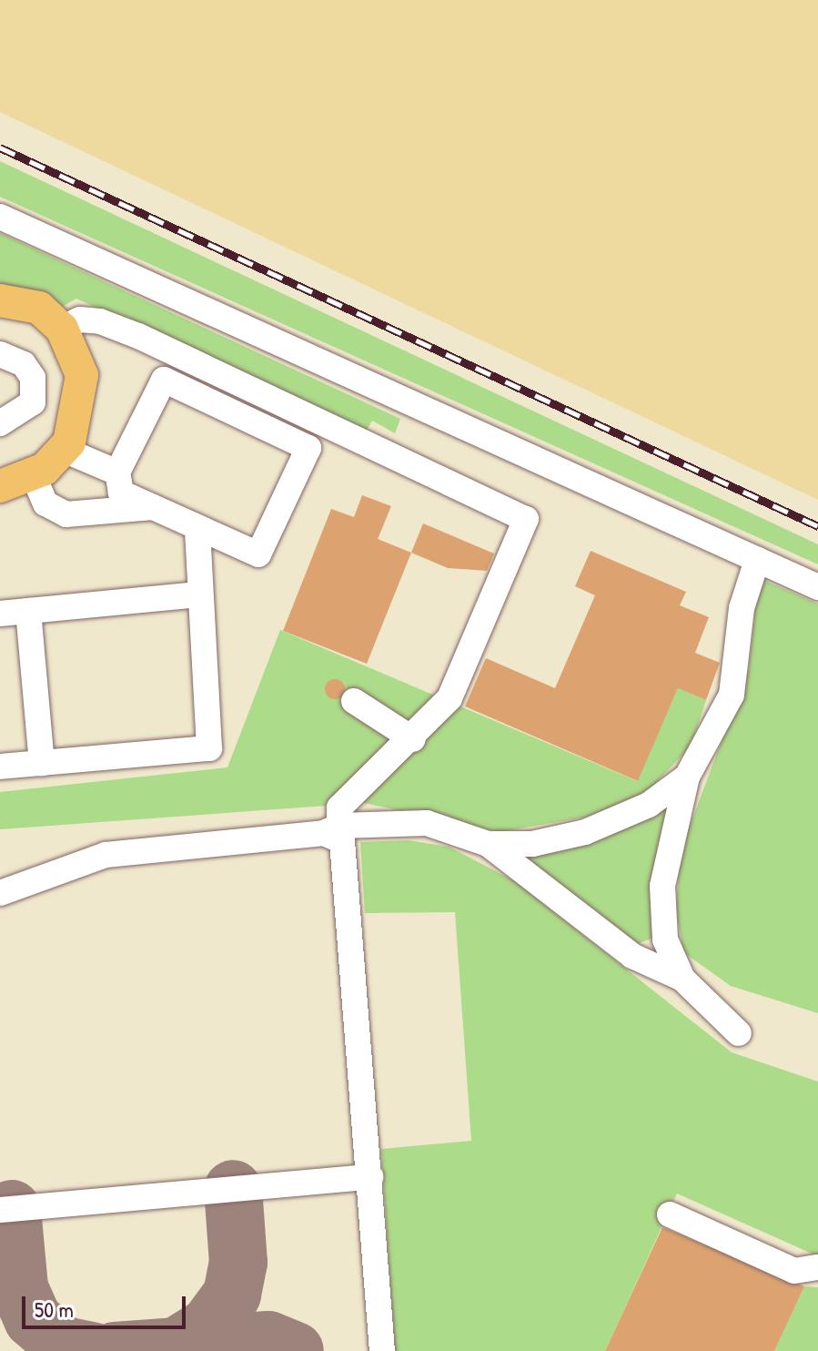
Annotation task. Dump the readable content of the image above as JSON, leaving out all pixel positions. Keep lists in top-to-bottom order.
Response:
{
  "scale_bar": "50 m"
}
